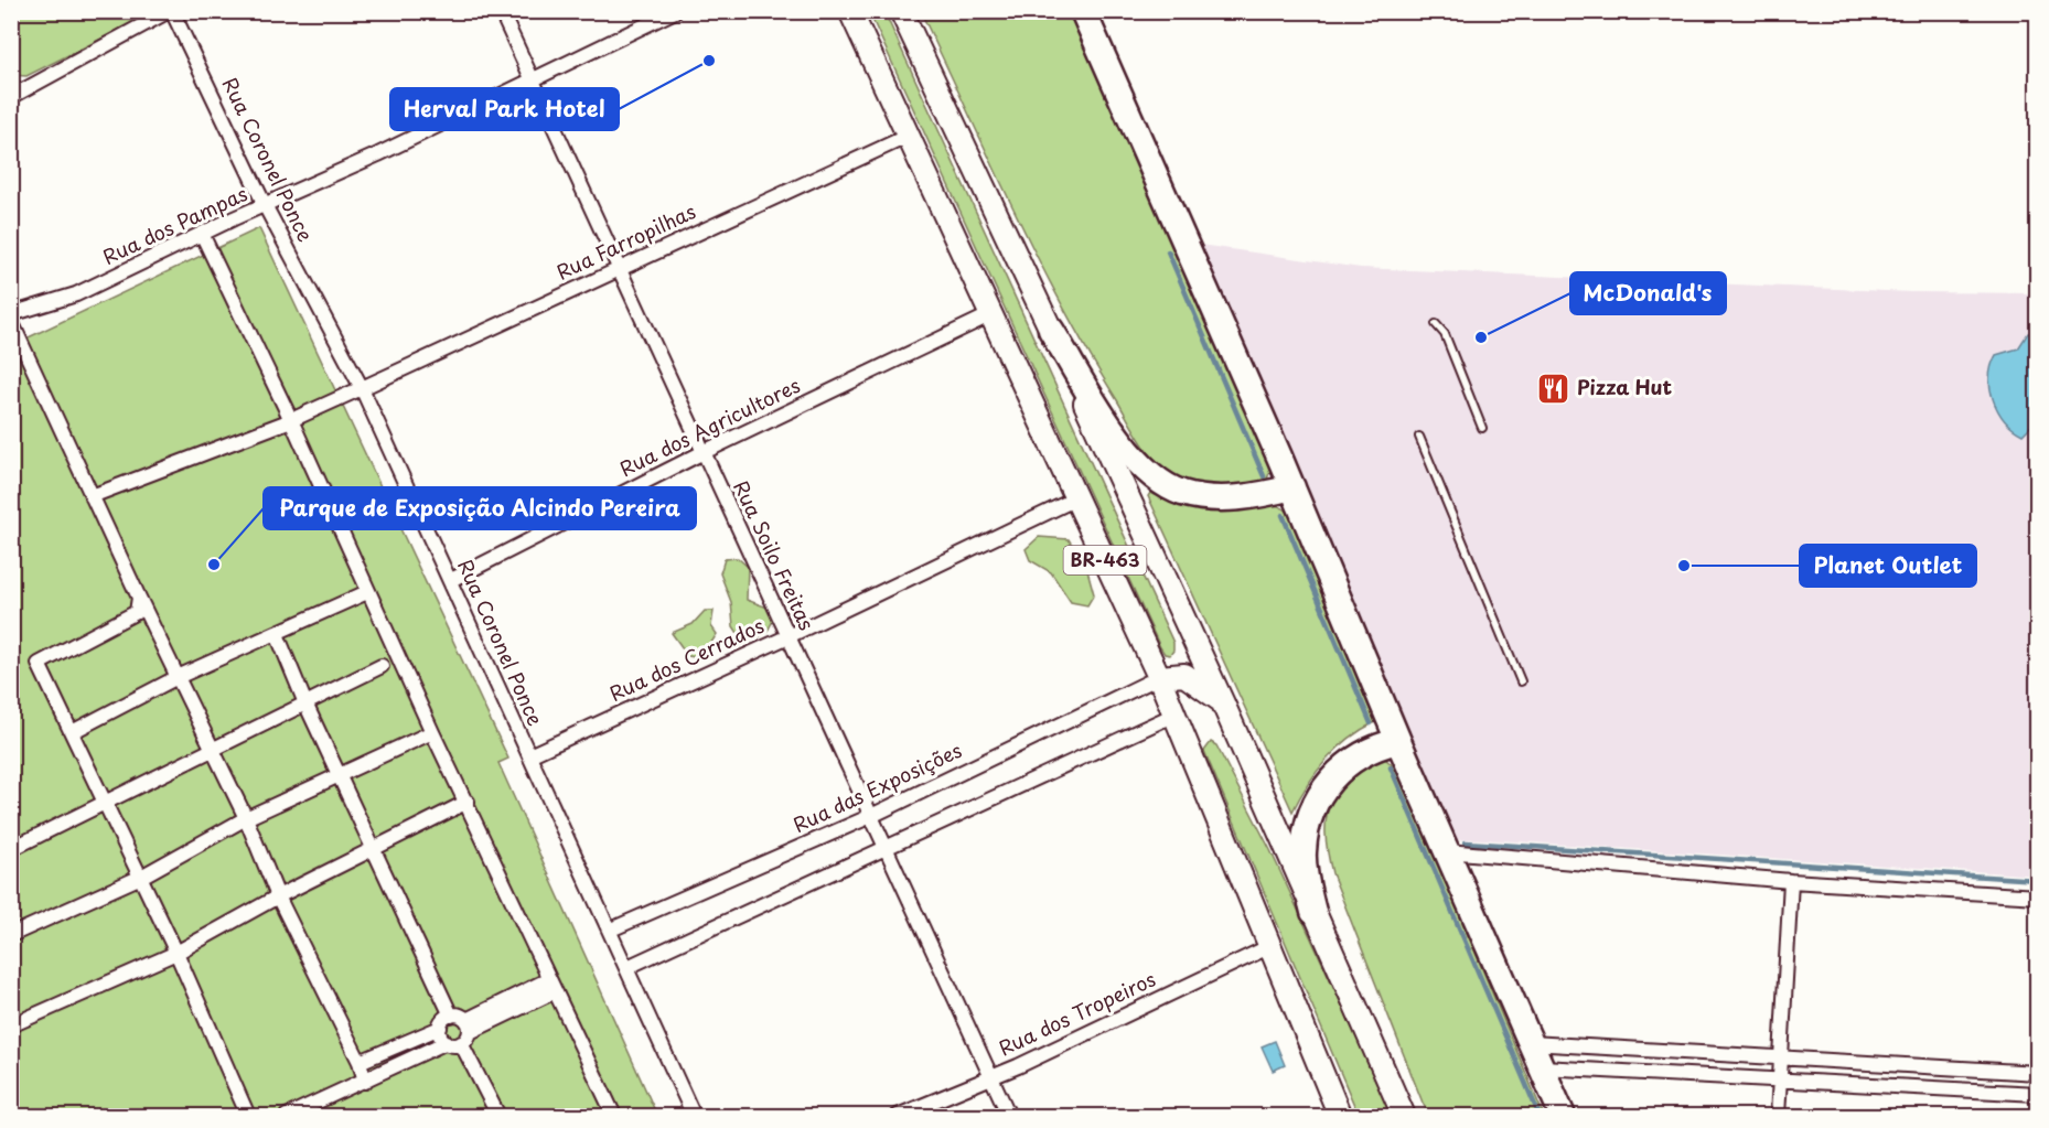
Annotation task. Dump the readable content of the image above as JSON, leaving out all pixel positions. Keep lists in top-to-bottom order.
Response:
{
  "streets": {
    "main road": ["BR-463"],
    "street": [
      "Rua Coronel Ponce",
      "Rua dos Pampas",
      "Rua Farropilhas",
      "Rua dos Agricultores",
      "Rua Soilo Freitas",
      "Rua dos Cerrados",
      "Rua das Exposições",
      "Rua dos Tropeiros"
    ]
  },
  "crossings": [
    ["Rua Coronel Ponce", "Rua dos Pampas"],
    ["Rua Coronel Ponce", "Rua Farropilhas"],
    ["Rua Coronel Ponce", "Rua dos Agricultores"],
    ["Rua Coronel Ponce", "Rua dos Cerrados"],
    ["Rua Coronel Ponce", "Rua das Exposições"],
    ["Rua dos Pampas", "Rua Soilo Freitas"],
    ["Rua Farropilhas", "Rua Soilo Freitas"],
    ["Rua Farropilhas", "BR-463"],
    ["Rua dos Agricultores", "Rua Soilo Freitas"],
    ["Rua dos Agricultores", "BR-463"],
    ["Rua Soilo Freitas", "Rua dos Cerrados"],
    ["Rua Soilo Freitas", "Rua das Exposições"],
    ["Rua Soilo Freitas", "Rua dos Tropeiros"],
    ["BR-463", "Rua dos Cerrados"],
    ["BR-463", "Rua das Exposições"],
    ["BR-463", "Rua dos Tropeiros"]
  ],
  "places": {
    "other": [
      "Herval Park Hotel",
      "McDonald's",
      "Parque de Exposição Alcindo Pereira",
      "Planet Outlet"
    ],
    "restaurant": ["Pizza Hut"]
  }
}
